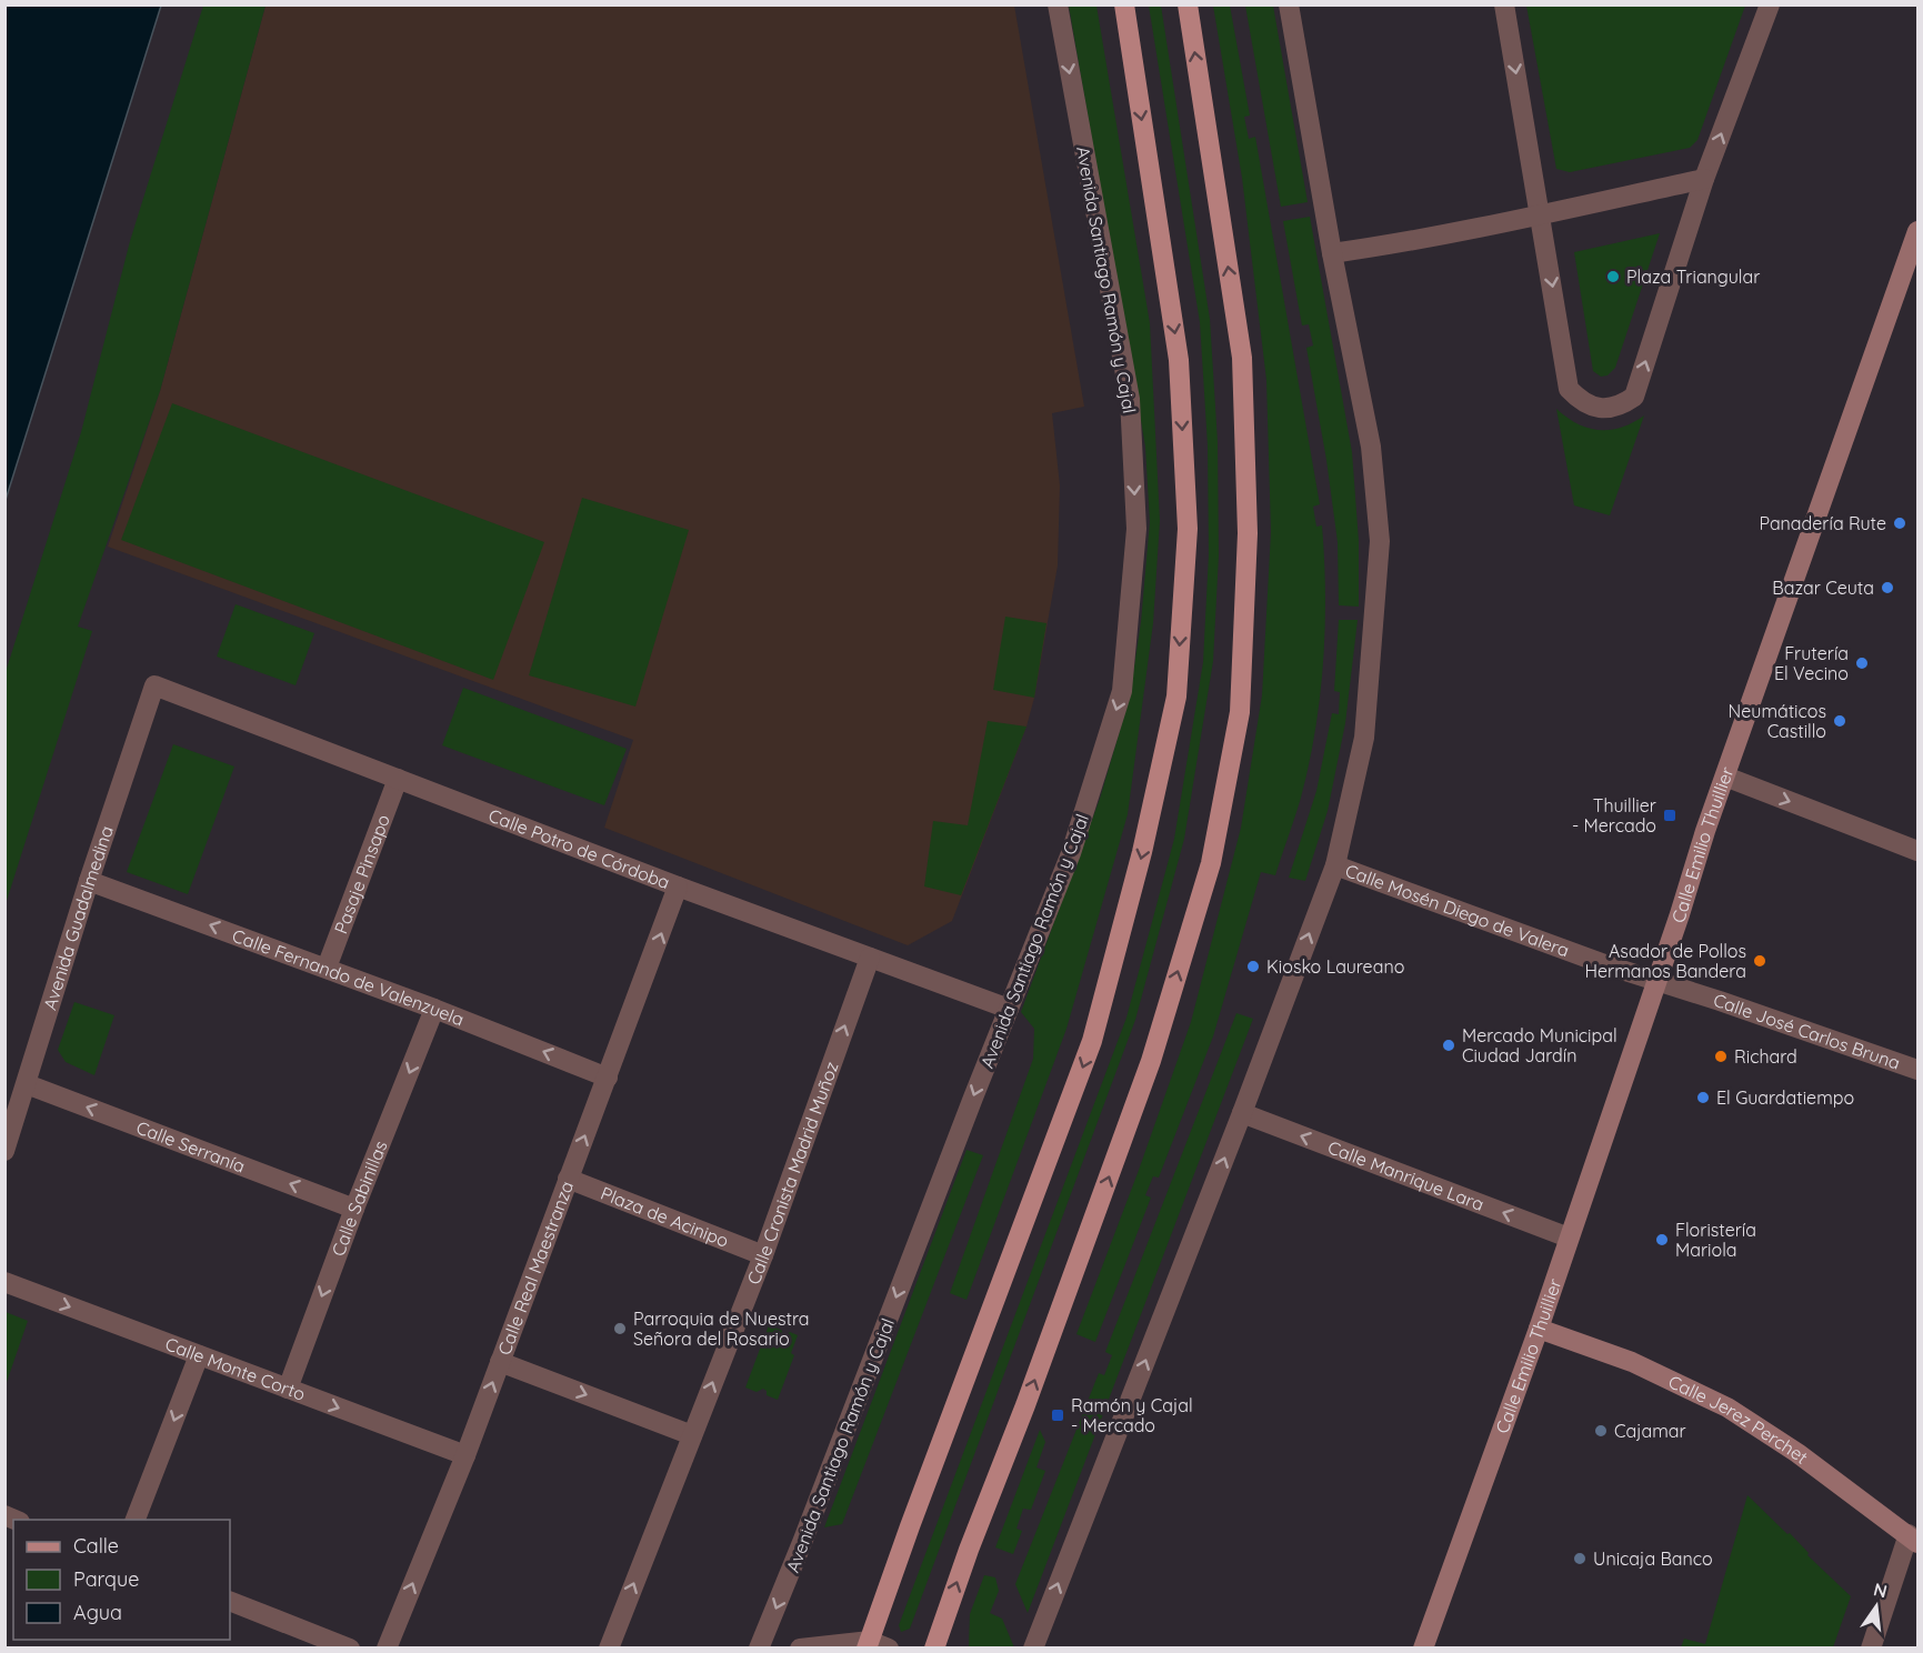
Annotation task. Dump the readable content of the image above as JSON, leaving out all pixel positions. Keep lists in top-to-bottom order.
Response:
{
  "streets": {
    "main road": ["Calle Emilio Thuillier", "Calle Jerez Perchet"],
    "street": [
      "Avenida Santiago Ramón y Cajal",
      "Calle Potro de Córdoba",
      "Pasaje Pinsapo",
      "Calle Mosén Diego de Valera",
      "Avenida Guadalmedina",
      "Calle Fernando de Valenzuela",
      "Calle José Carlos Bruna",
      "Calle Serranía",
      "Calle Cronista Madrid Muñoz",
      "Calle Manrique Lara",
      "Calle Sabinillas",
      "Plaza de Acinipo",
      "Calle Real Maestranza",
      "Calle Monte Corto"
    ]
  },
  "crossings": [
    ["Avenida Santiago Ramón y Cajal", "Calle Potro de Córdoba"],
    ["Calle Emilio Thuillier", "Calle Mosén Diego de Valera"],
    ["Calle Emilio Thuillier", "Calle José Carlos Bruna"],
    ["Calle Emilio Thuillier", "Calle Manrique Lara"],
    ["Calle Emilio Thuillier", "Calle Jerez Perchet"],
    ["Calle Potro de Córdoba", "Pasaje Pinsapo"],
    ["Calle Potro de Córdoba", "Avenida Guadalmedina"],
    ["Calle Potro de Córdoba", "Calle Cronista Madrid Muñoz"],
    ["Calle Potro de Córdoba", "Calle Real Maestranza"],
    ["Pasaje Pinsapo", "Calle Fernando de Valenzuela"],
    ["Calle Mosén Diego de Valera", "Calle José Carlos Bruna"],
    ["Avenida Guadalmedina", "Calle Fernando de Valenzuela"],
    ["Avenida Guadalmedina", "Calle Serranía"],
    ["Calle Fernando de Valenzuela", "Calle Sabinillas"],
    ["Calle Fernando de Valenzuela", "Calle Real Maestranza"],
    ["Calle Serranía", "Calle Sabinillas"],
    ["Calle Cronista Madrid Muñoz", "Plaza de Acinipo"],
    ["Calle Sabinillas", "Calle Monte Corto"],
    ["Plaza de Acinipo", "Calle Real Maestranza"],
    ["Calle Real Maestranza", "Calle Monte Corto"]
  ],
  "one_way": [
    "Avenida Santiago Ramón y Cajal",
    "Calle Fernando de Valenzuela",
    "Calle Serranía",
    "Calle Cronista Madrid Muñoz",
    "Calle Manrique Lara",
    "Calle Sabinillas",
    "Calle Real Maestranza",
    "Calle Monte Corto"
  ],
  "places": {
    "other": [
      "Plaza Triangular",
      "Panadería Rute",
      "Bazar Ceuta",
      "Frutería El Vecino",
      "Neumáticos Castillo",
      "Asador de Pollos Hermanos Bandera",
      "Kiosko Laureano",
      "Mercado Municipal Ciudad Jardín",
      "Richard",
      "El Guardatiempo",
      "Floristería Mariola",
      "Parroquia de Nuestra Señora del Rosario",
      "Cajamar",
      "Unicaja Banco"
    ],
    "transit": ["Thuillier - Mercado", "Ramón y Cajal - Mercado"]
  },
  "legend": ["Calle", "Parque", "Agua"],
  "north": "top"
}
